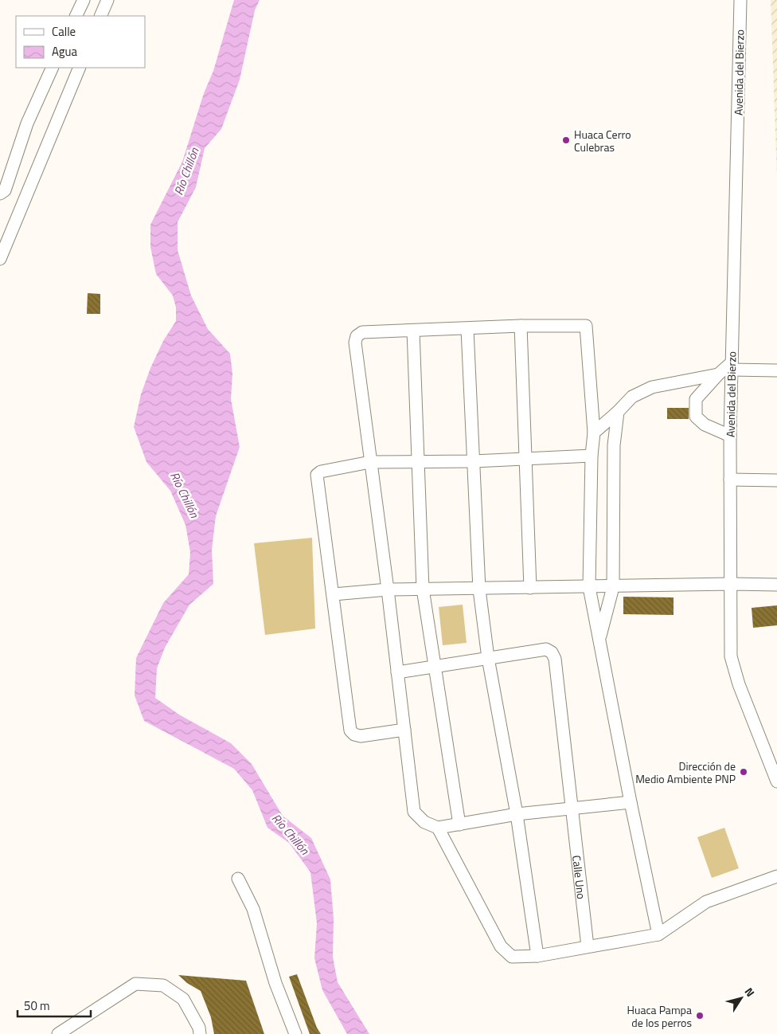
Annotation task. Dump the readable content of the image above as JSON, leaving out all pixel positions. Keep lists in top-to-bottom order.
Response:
{
  "streets": {
    "street": ["Avenida del Bierzo", "Calle Uno"]
  },
  "water": ["Río Chillón"],
  "places": ["Huaca Cerro Culebras", "Dirección de Medio Ambiente PNP", "Huaca Pampa de los perros"],
  "legend": ["Calle", "Agua"],
  "scale_bar": "50 m",
  "north": "top right"
}
